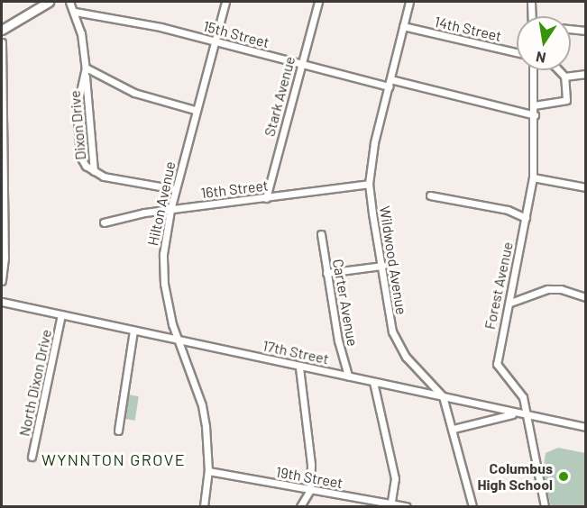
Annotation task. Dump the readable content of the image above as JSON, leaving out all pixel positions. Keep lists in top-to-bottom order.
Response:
{
  "streets": {
    "street": [
      "14th Street",
      "15th Street",
      "Stark Avenue",
      "Dixon Drive",
      "16th Street",
      "Hilton Avenue",
      "Wildwood Avenue",
      "Forest Avenue",
      "Carter Avenue",
      "17th Street",
      "North Dixon Drive",
      "19th Street"
    ]
  },
  "crossings": [
    ["14th Street", "Wildwood Avenue"],
    ["15th Street", "Stark Avenue"],
    ["15th Street", "Dixon Drive"],
    ["15th Street", "Hilton Avenue"],
    ["15th Street", "Wildwood Avenue"],
    ["15th Street", "Forest Avenue"],
    ["Stark Avenue", "16th Street"],
    ["Dixon Drive", "Hilton Avenue"],
    ["16th Street", "Hilton Avenue"],
    ["16th Street", "Wildwood Avenue"],
    ["Hilton Avenue", "17th Street"],
    ["Hilton Avenue", "19th Street"],
    ["Wildwood Avenue", "17th Street"],
    ["Forest Avenue", "17th Street"],
    ["Carter Avenue", "17th Street"],
    ["17th Street", "North Dixon Drive"]
  ],
  "districts": ["WYNNTON GROVE"],
  "places": ["Columbus High School"],
  "north": "bottom"
}
